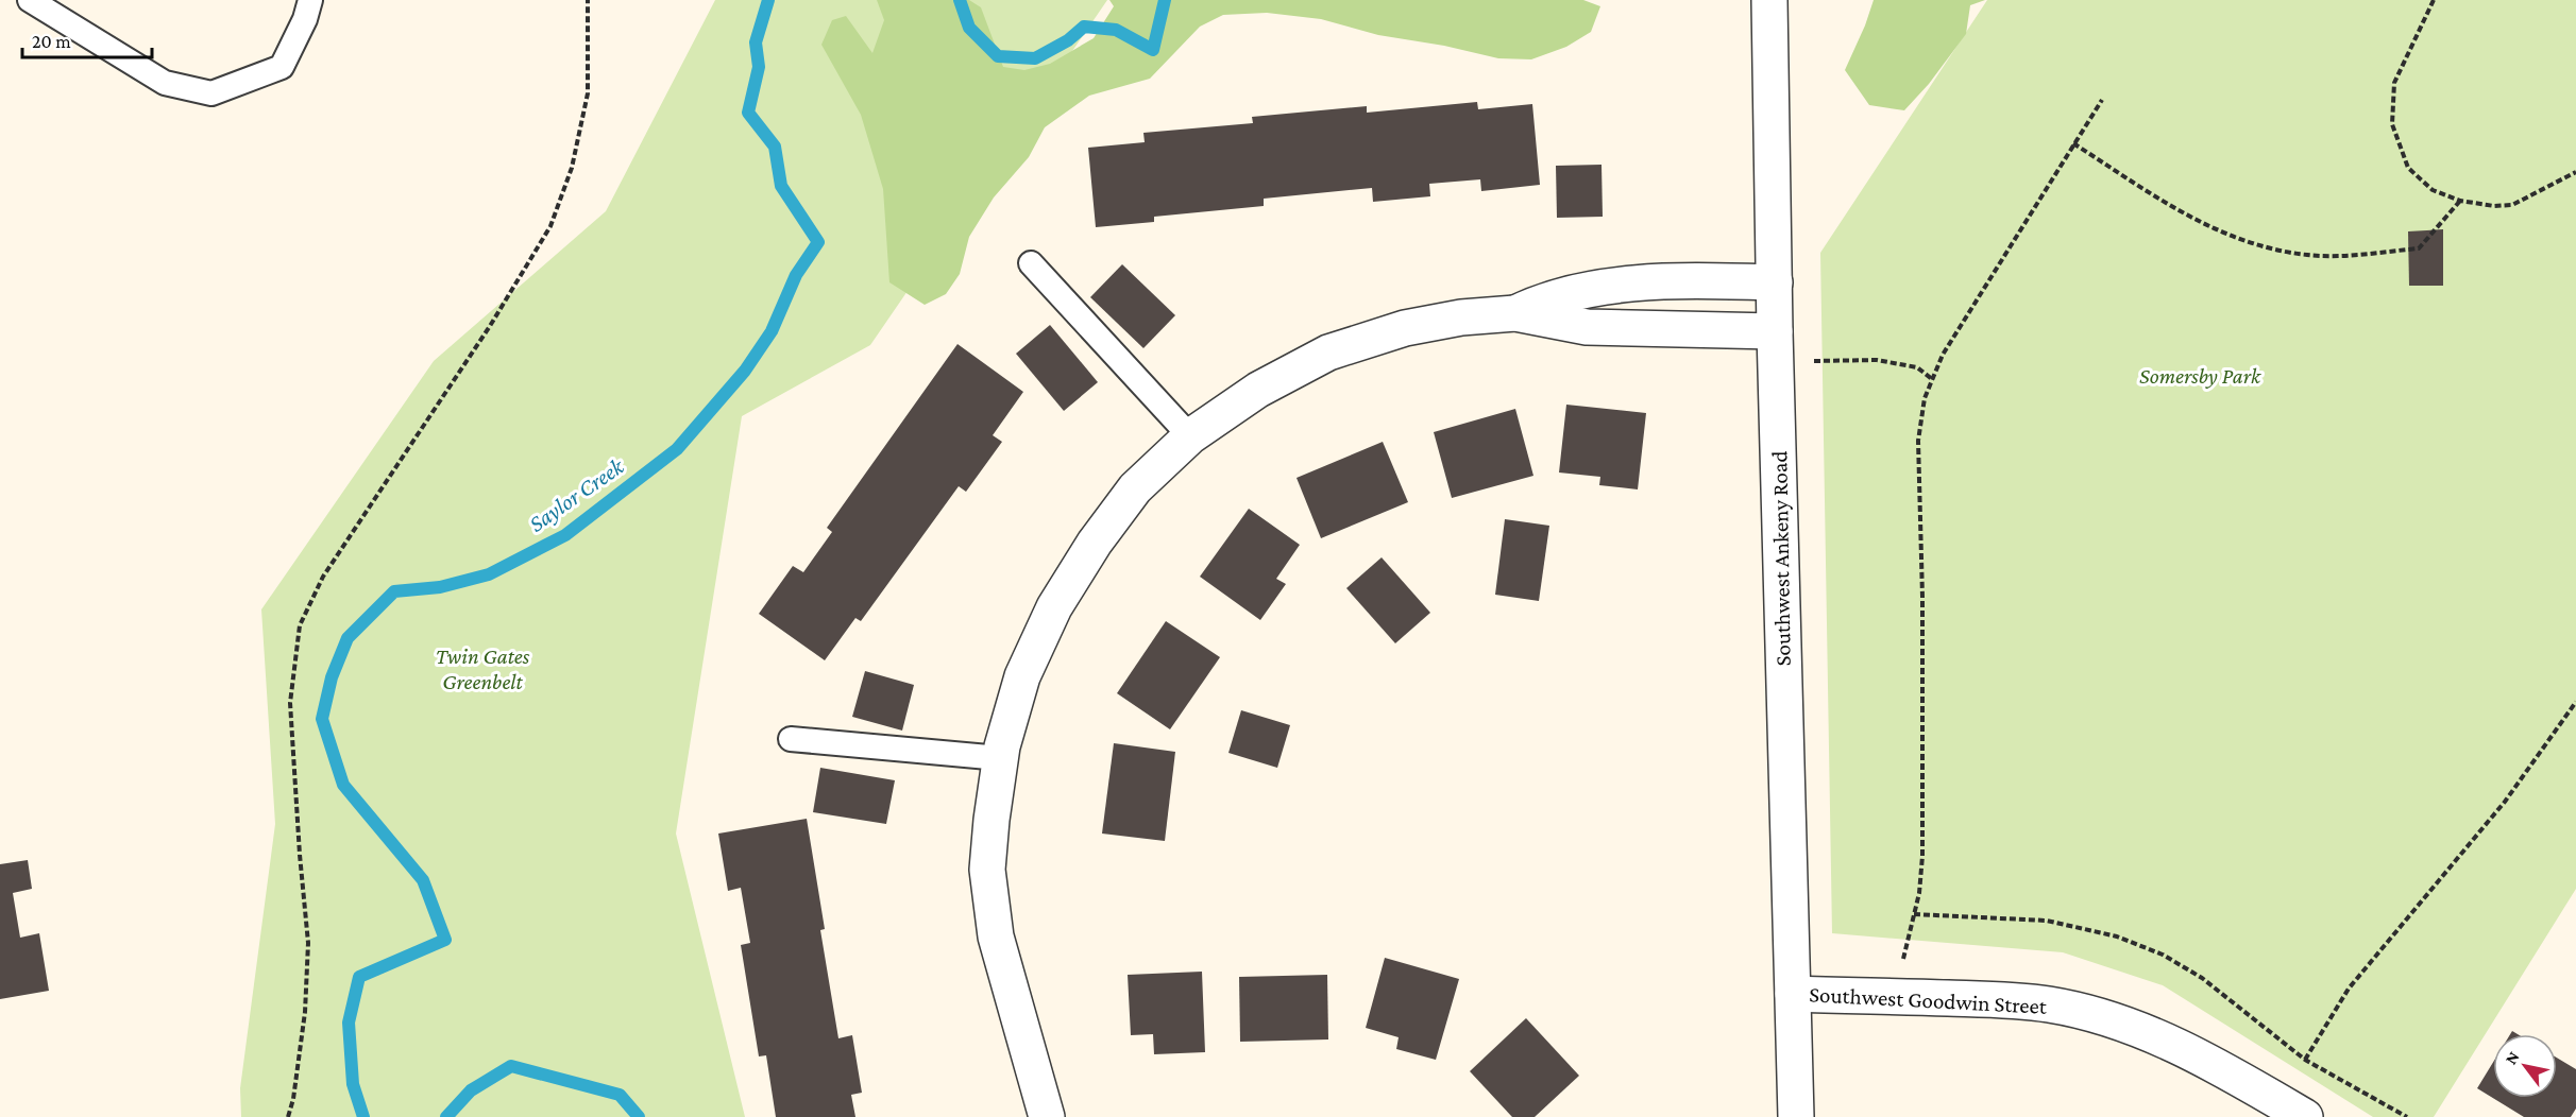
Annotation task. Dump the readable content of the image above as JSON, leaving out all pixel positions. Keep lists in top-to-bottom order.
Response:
{
  "streets": {
    "street": ["Southwest Ankeny Road", "Southwest Goodwin Street"]
  },
  "crossings": [
    ["Southwest Ankeny Road", "Southwest Goodwin Street"]
  ],
  "water": ["Saylor Creek"],
  "parks": ["Somersby Park", "Twin Gates Greenbelt"],
  "scale_bar": "20 m",
  "north": "top left"
}
